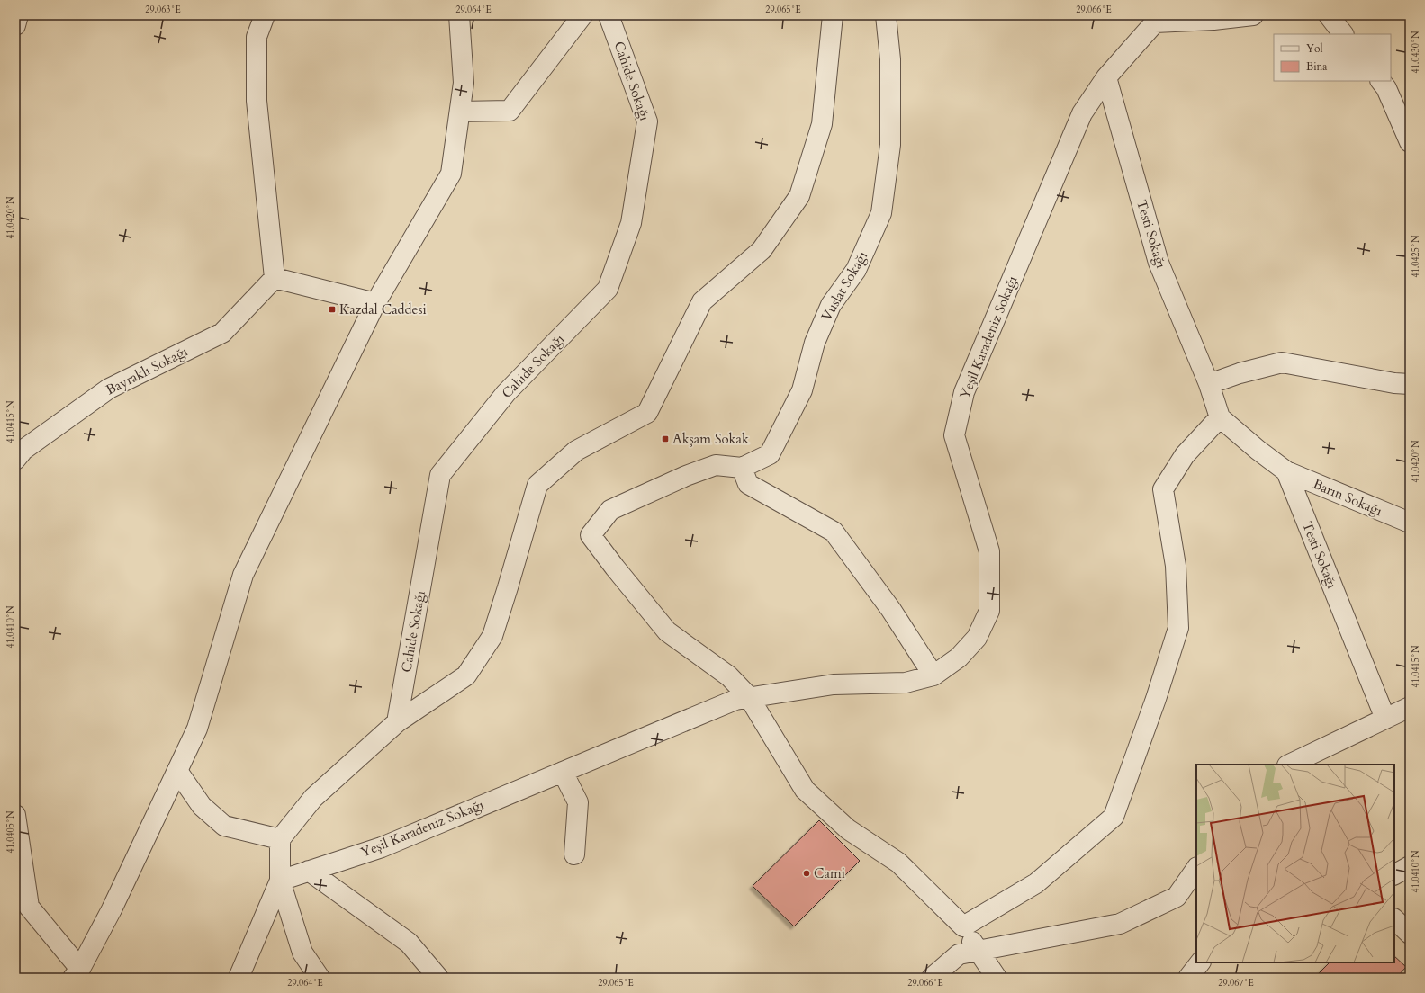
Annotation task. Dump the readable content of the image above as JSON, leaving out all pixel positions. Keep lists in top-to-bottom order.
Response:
{
  "streets": {
    "street": [
      "Cahide Sokağı",
      "Testi Sokağı",
      "Vuslat Sokağı",
      "Yeşil Karadeniz Sokağı",
      "Bayraklı Sokağı",
      "Barın Sokağı"
    ]
  },
  "crossings": [
    ["Testi Sokağı", "Yeşil Karadeniz Sokağı"],
    ["Testi Sokağı", "Barın Sokağı"]
  ],
  "places": {
    "transit": ["Kazdal Caddesi", "Akşam Sokak"],
    "other": ["Cami"]
  },
  "legend": ["Yol", "Bina"],
  "coordinates": [
    "29.063°E",
    "29.064°E",
    "29.065°E",
    "29.066°E",
    "41.0430°N",
    "41.0420°N",
    "41.0425°N",
    "41.0415°N",
    "41.0410°N",
    "41.0405°N",
    "29.067°E"
  ]
}
